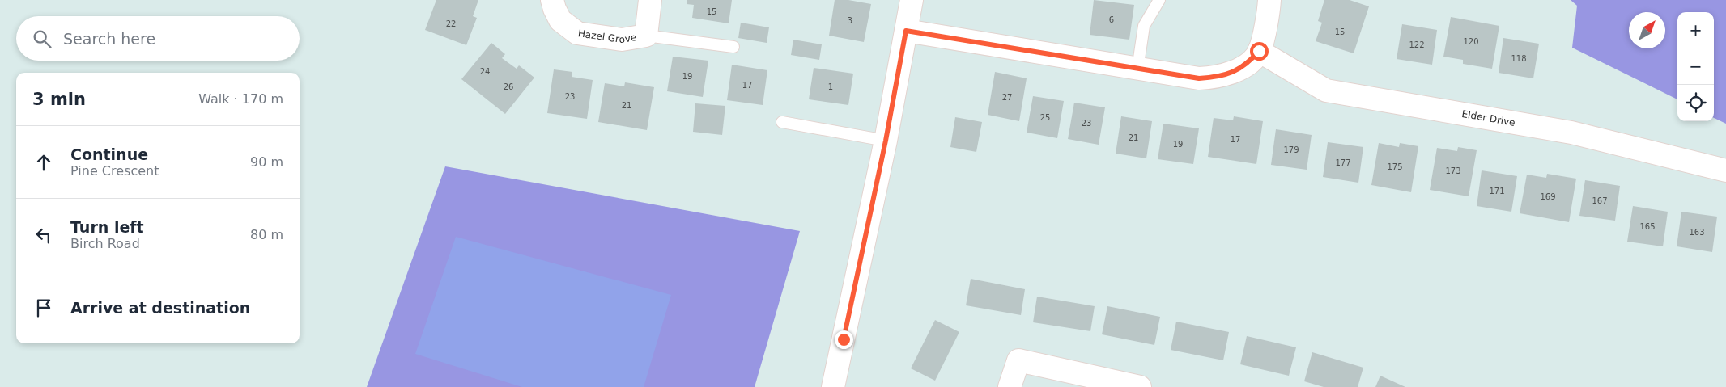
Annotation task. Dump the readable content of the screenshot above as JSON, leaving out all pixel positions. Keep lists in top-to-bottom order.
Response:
{
  "streets": {
    "street": ["Hazel Grove", "Elder Drive"]
  },
  "house_numbers": [
    "15",
    "6",
    "3",
    "22",
    "15",
    "120",
    "122",
    "118",
    "24",
    "19",
    "17",
    "26",
    "1",
    "23",
    "27",
    "21",
    "25",
    "23",
    "21",
    "17",
    "19",
    "179",
    "177",
    "175",
    "173",
    "171",
    "169",
    "167",
    "165",
    "163"
  ],
  "north": "top right",
  "page": {
    "map_buttons": ["+", "−"],
    "search": "Search here",
    "heading": ["3 min", "Walk · 170 m"],
    "list": [
      ["Continue", "Pine Crescent", "90 m"],
      ["Turn left", "Birch Road", "80 m"],
      "Arrive at destination"
    ]
  }
}
